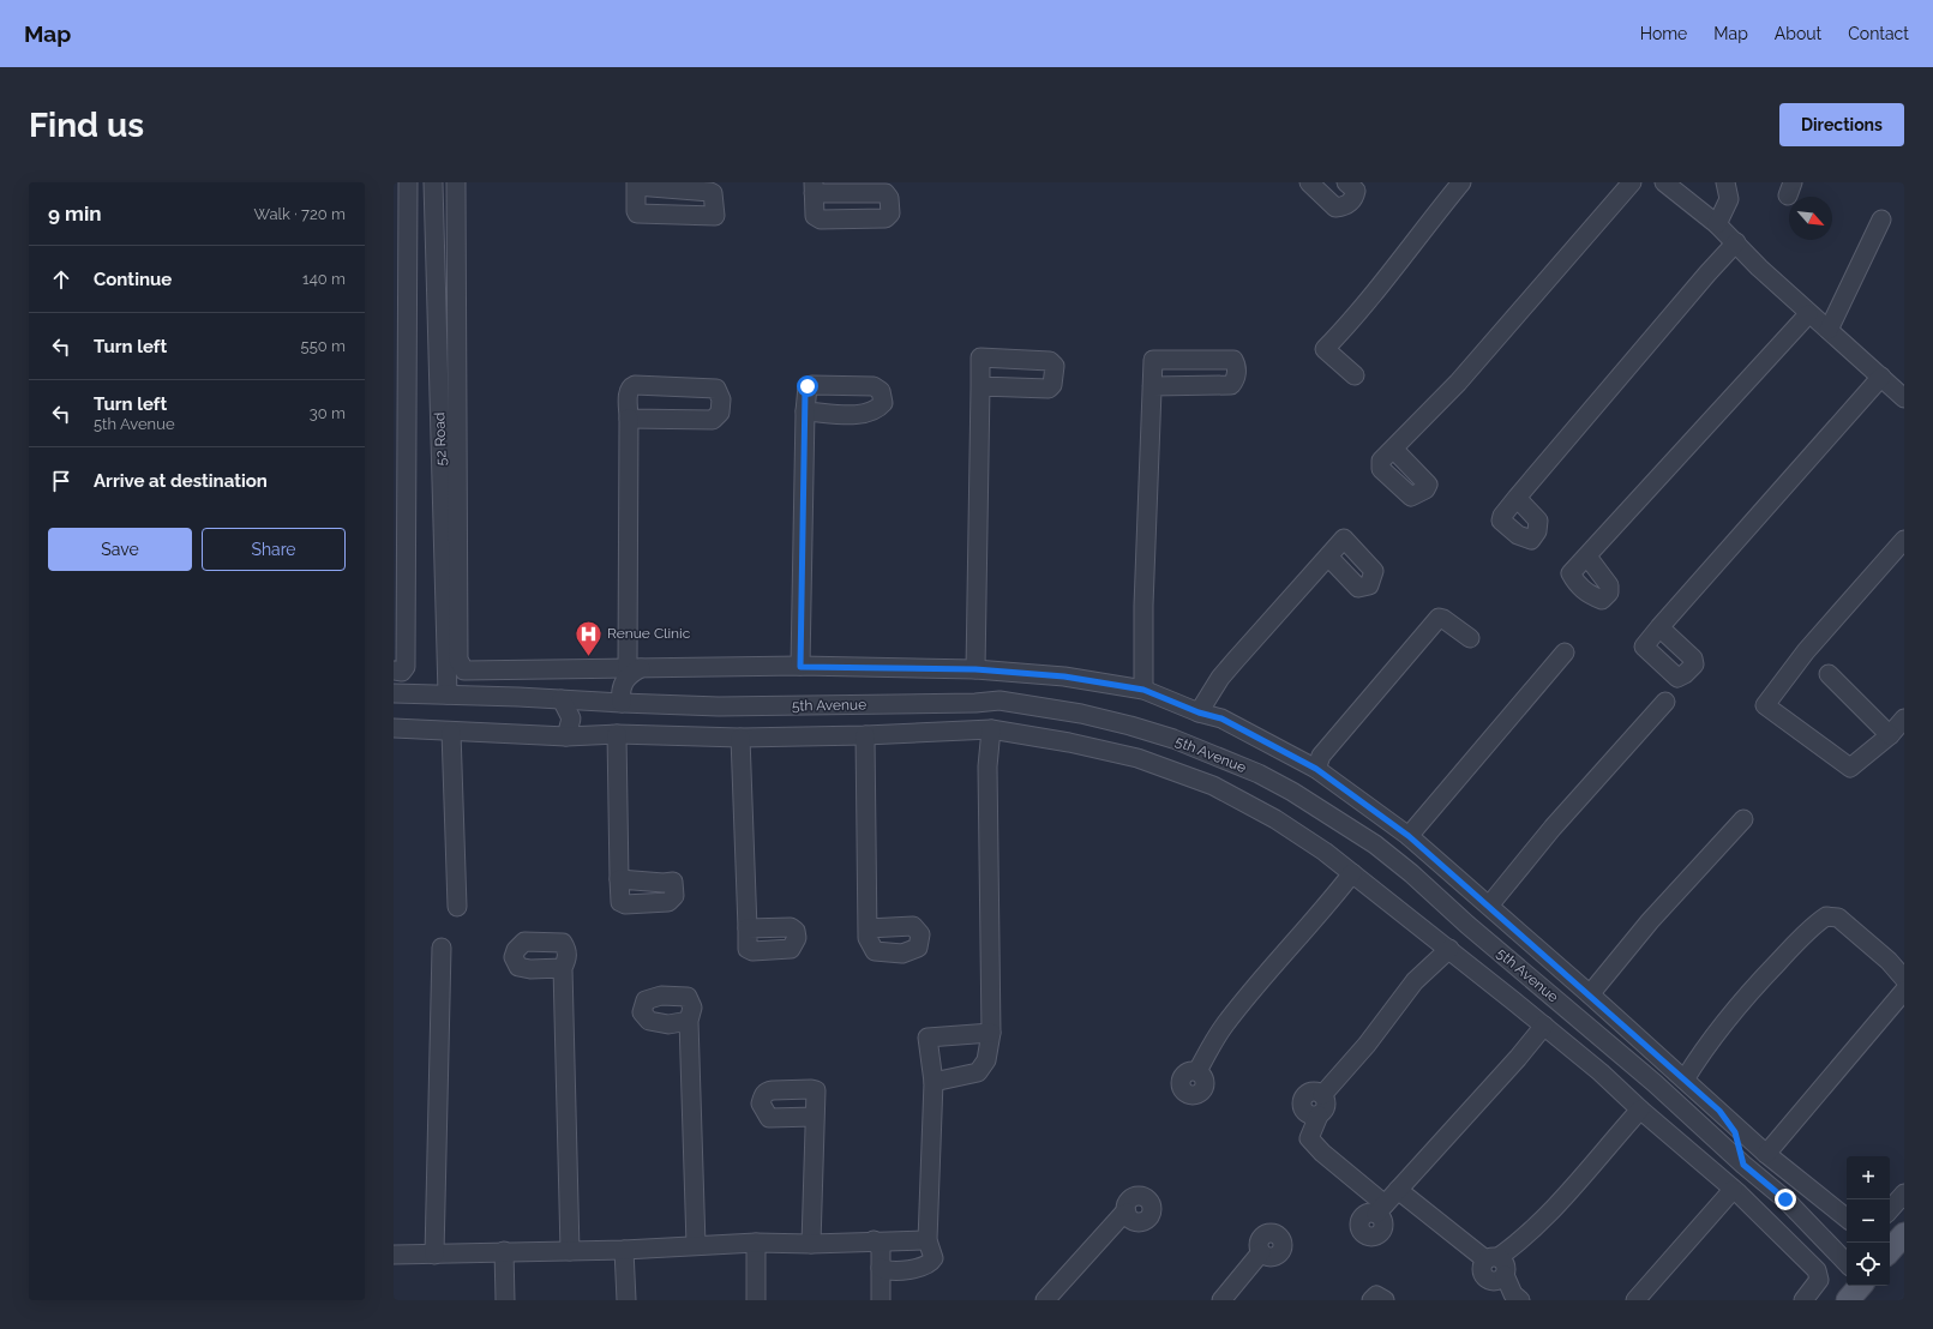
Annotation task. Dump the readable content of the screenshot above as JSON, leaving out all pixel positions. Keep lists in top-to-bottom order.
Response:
{
  "streets": {
    "street": ["52 Road", "5th Avenue"]
  },
  "crossings": [
    ["52 Road", "5th Avenue"]
  ],
  "places": {
    "hospital": ["Renue Clinic"]
  },
  "north": "bottom right",
  "page": {
    "header": "Map",
    "nav": [
      "Home",
      "Map",
      "About",
      "Contact"
    ],
    "buttons": [
      "Directions",
      ["Save", "Share"]
    ],
    "title": "Find us",
    "heading": ["9 min", "Walk · 720 m"],
    "list": [
      ["Continue", "140 m"],
      ["Turn left", "550 m"],
      ["Turn left", "5th Avenue", "30 m"],
      "Arrive at destination"
    ],
    "map_buttons": ["+", "−"]
  }
}
